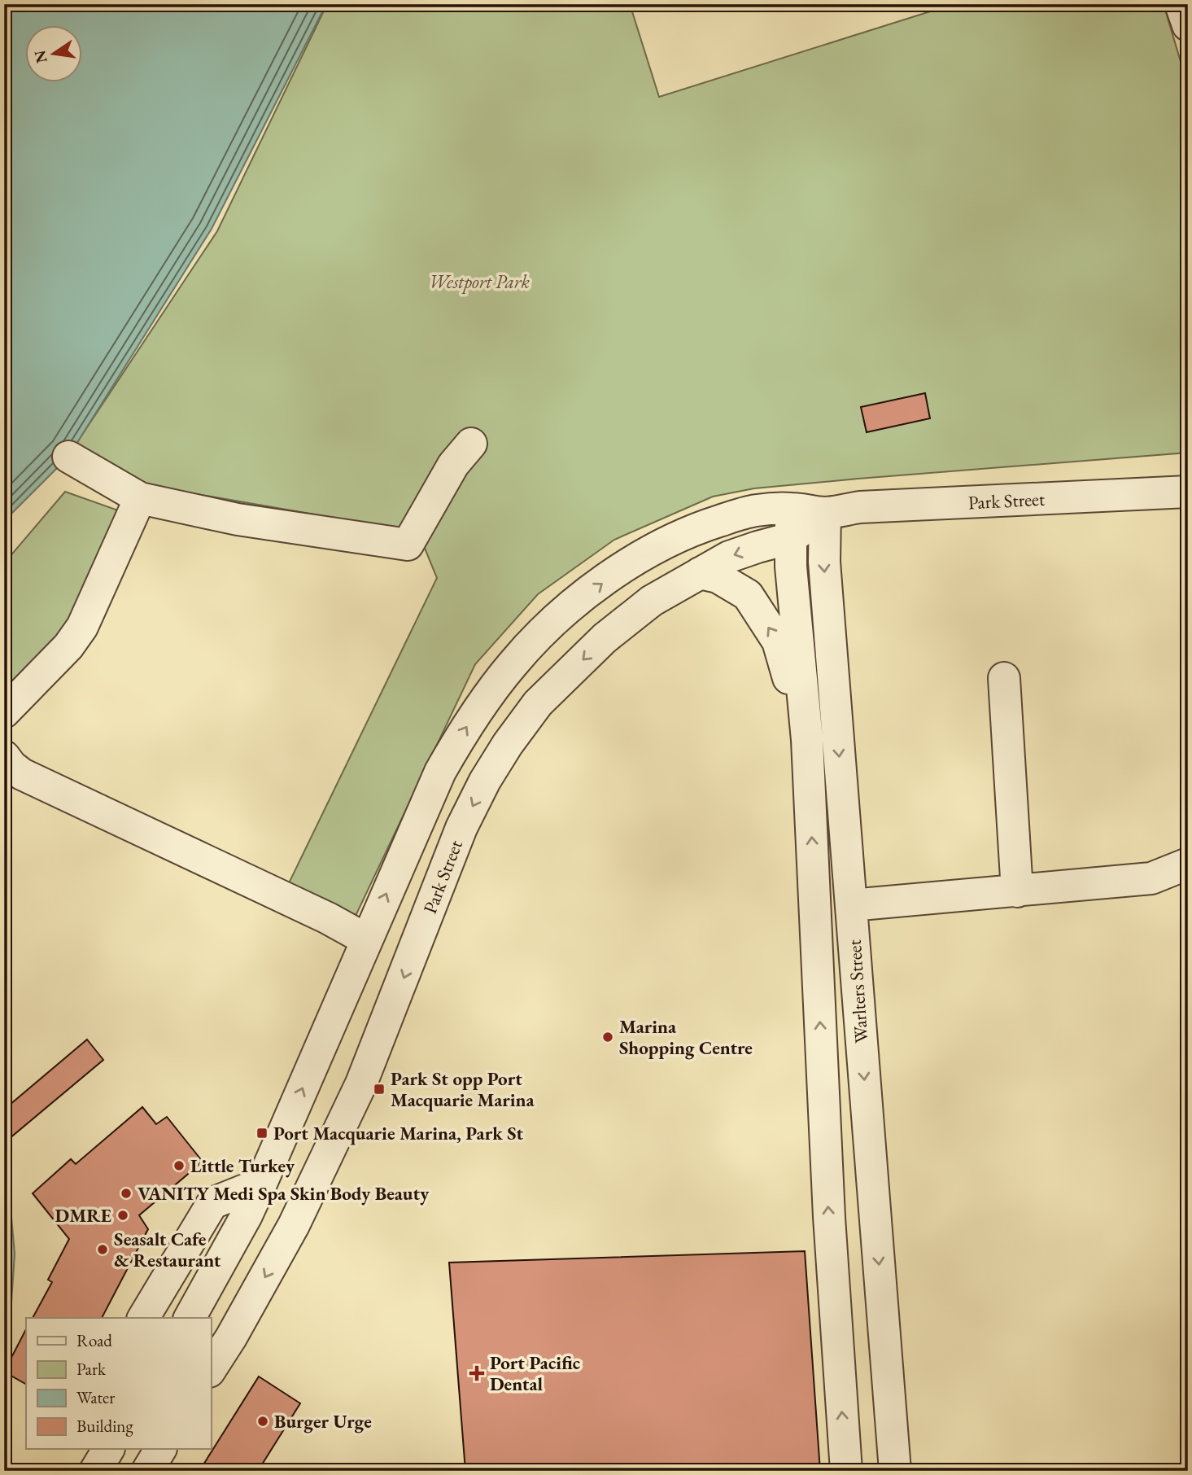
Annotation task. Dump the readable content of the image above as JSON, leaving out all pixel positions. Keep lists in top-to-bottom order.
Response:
{
  "streets": {
    "street": ["Park Street", "Warlters Street"]
  },
  "crossings": [
    ["Park Street", "Warlters Street"]
  ],
  "parks": ["Westport Park"],
  "places": {
    "other": [
      "Marina Shopping Centre",
      "Little Turkey",
      "VANITY Medi Spa Skin Body Beauty",
      "DMRE",
      "Seasalt Cafe & Restaurant",
      "Burger Urge"
    ],
    "transit": ["Park St opp Port Macquarie Marina", "Port Macquarie Marina, Park St"],
    "health": ["Port Pacific Dental"]
  },
  "legend": [
    "Road",
    "Park",
    "Water",
    "Building"
  ],
  "north": "left"
}
